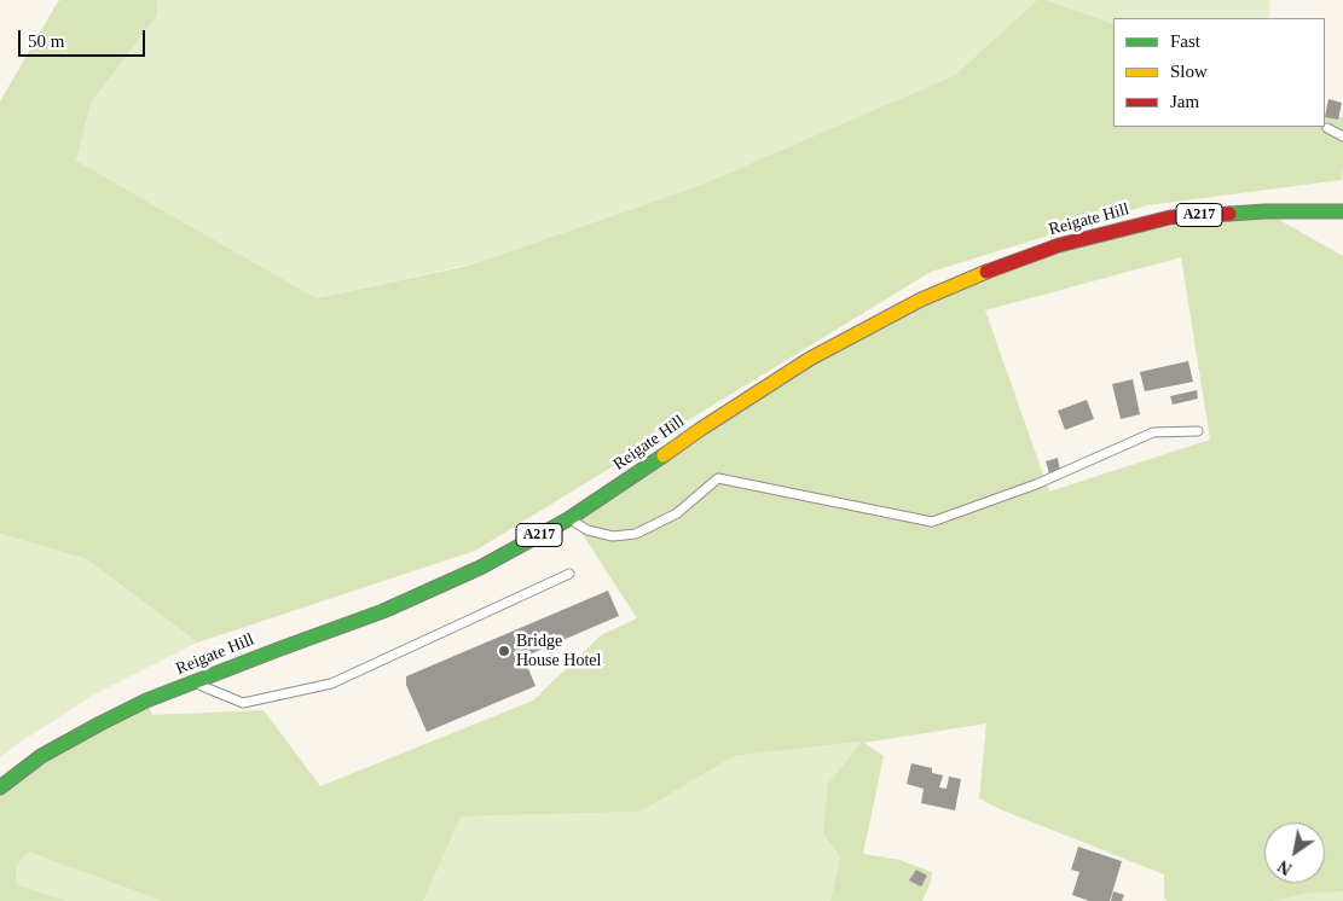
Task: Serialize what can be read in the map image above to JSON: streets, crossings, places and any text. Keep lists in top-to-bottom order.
{
  "streets": {
    "main road": ["A217", "Reigate Hill"]
  },
  "places": ["Bridge House Hotel"],
  "legend": ["Fast", "Slow", "Jam"],
  "scale_bar": "50 m",
  "north": "bottom left"
}
